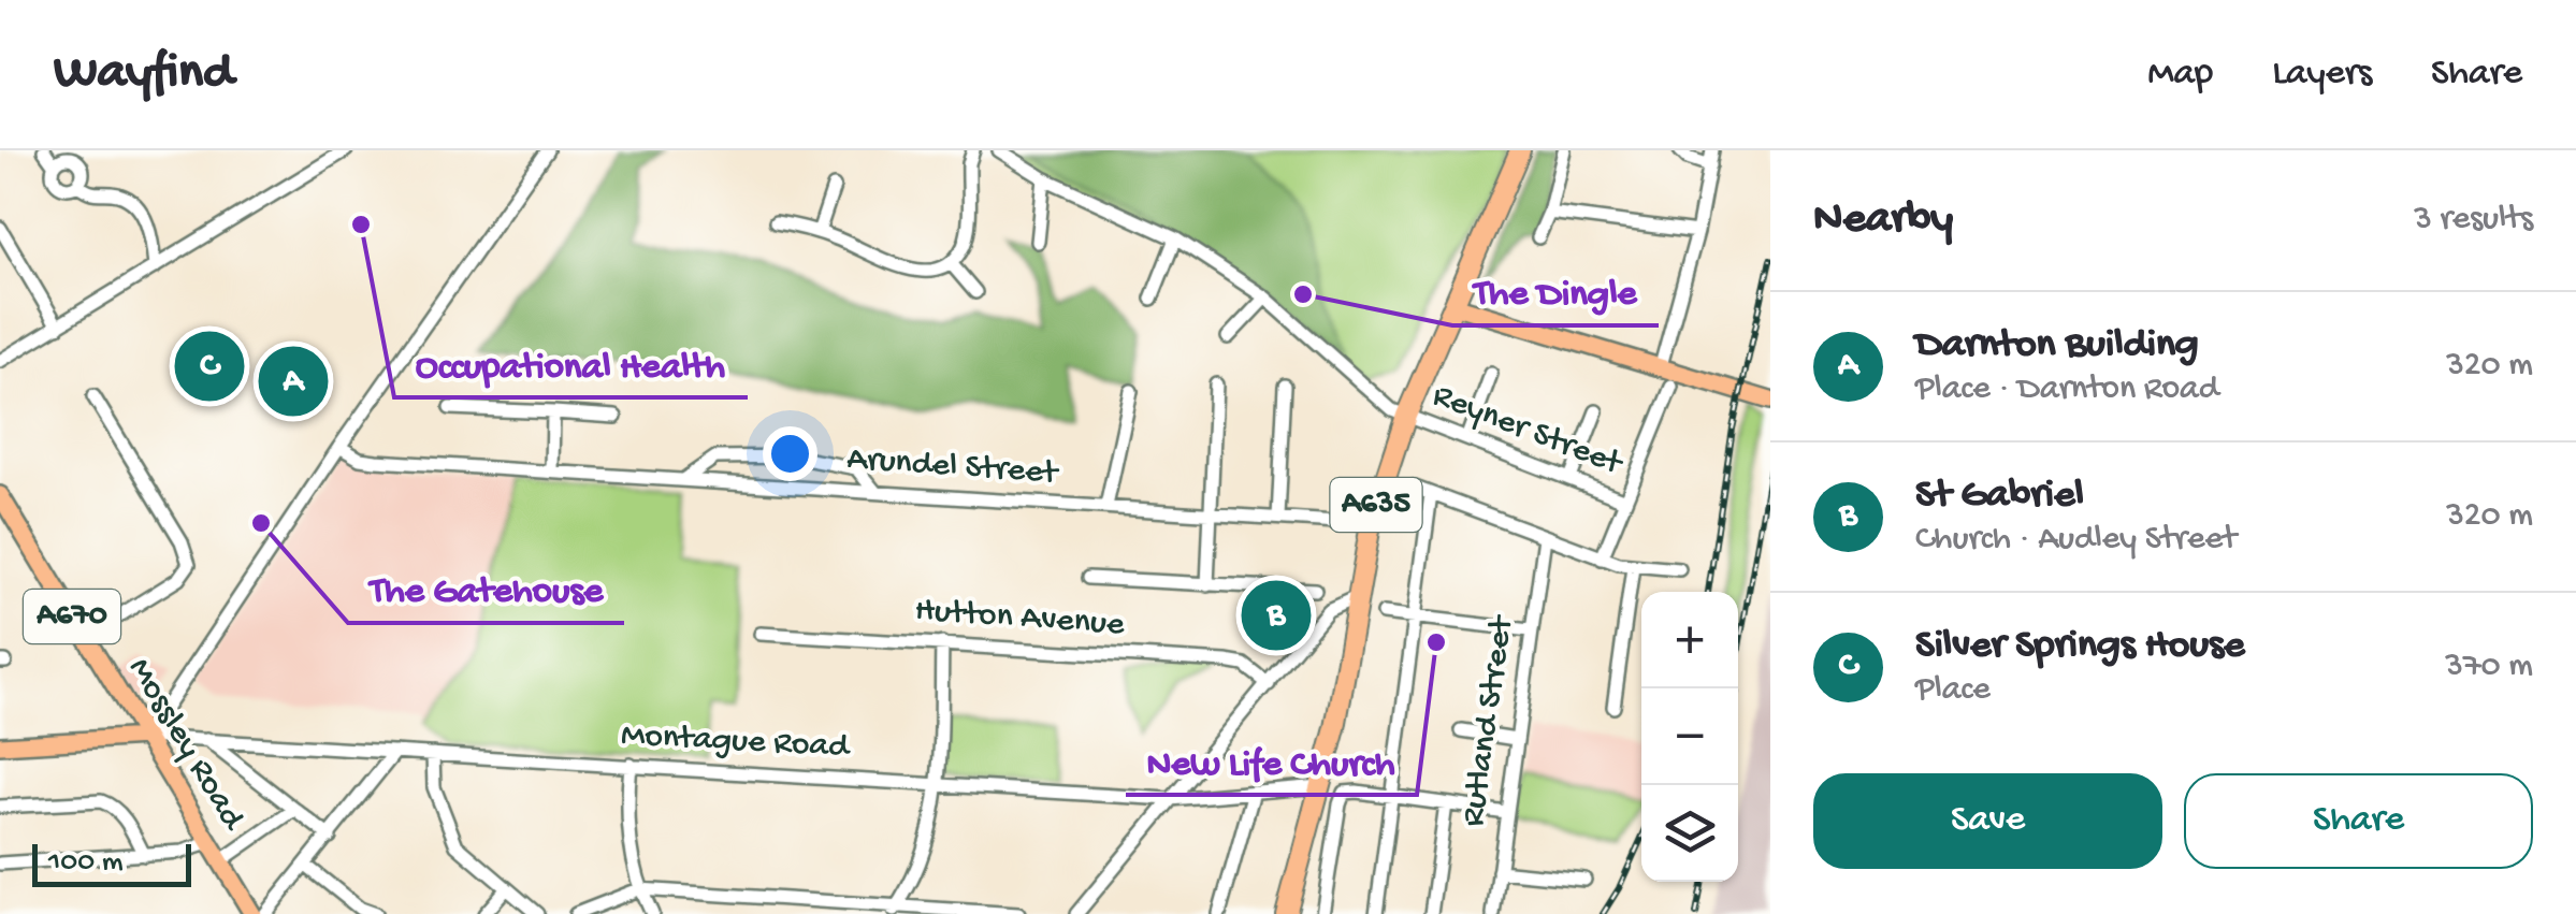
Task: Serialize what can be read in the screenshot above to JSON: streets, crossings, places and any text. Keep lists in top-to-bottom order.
{
  "streets": {
    "highway": ["A635"],
    "main road": ["A670", "Mossley Road"],
    "street": [
      "Reyner Street",
      "Arundel Street",
      "Hutton Avenue",
      "Rutland Street",
      "Montague Road"
    ]
  },
  "crossings": [
    ["Reyner Street", "A635"],
    ["Arundel Street", "A635"],
    ["A635", "Montague Road"],
    ["Montague Road", "Mossley Road"]
  ],
  "places": [
    "Occupational Health",
    "The Dingle",
    "The Gatehouse",
    "New Life Church"
  ],
  "scale_bar": "100 m",
  "page": {
    "header": "Wayfind",
    "nav": ["Map", "Layers", "Share"],
    "heading": ["Nearby", "3 results"],
    "list": [
      {
        "mark": "A",
        "name": "Darnton Building",
        "note": "Place · Darnton Road",
        "value": "320 m"
      },
      {
        "mark": "B",
        "name": "St Gabriel",
        "note": "Church · Audley Street",
        "value": "320 m"
      },
      {
        "mark": "C",
        "name": "Silver Springs House",
        "note": "Place",
        "value": "370 m"
      }
    ],
    "pins": ["C", "A", "B"],
    "map_buttons": ["+", "−"],
    "buttons": ["Save", "Share"],
    "scale": "100 m"
  }
}
